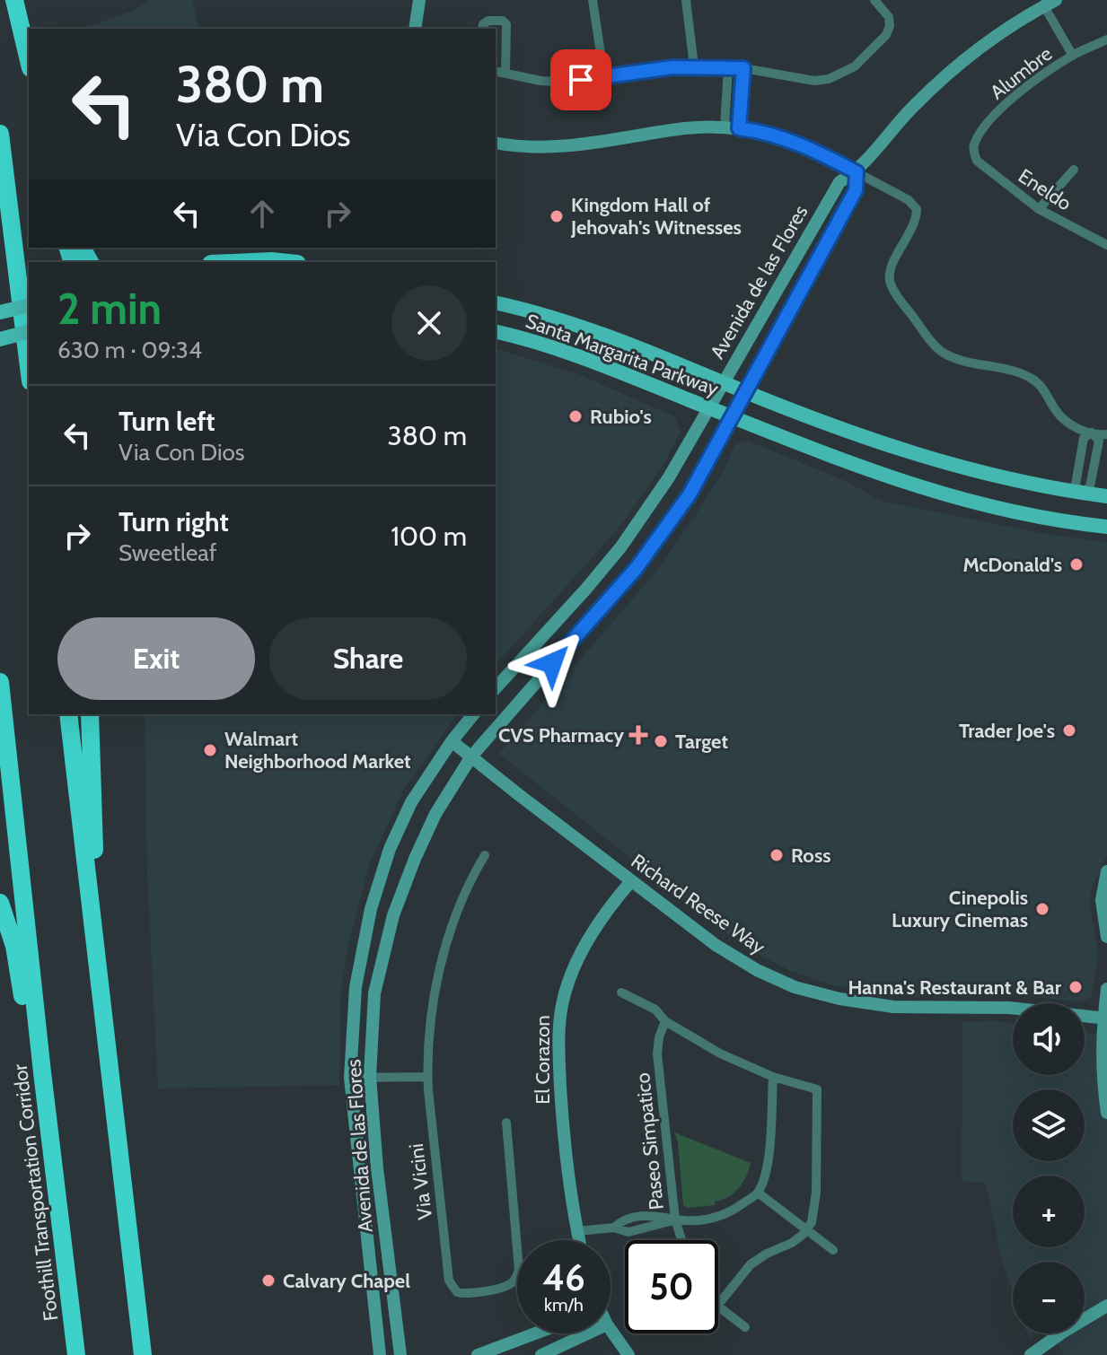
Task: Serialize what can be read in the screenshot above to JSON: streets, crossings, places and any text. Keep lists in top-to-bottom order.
{
  "streets": {
    "highway": ["Foothill Transportation Corridor"],
    "main road": [
      "Avenida de las Flores",
      "Santa Margarita Parkway",
      "Richard Reese Way",
      "El Corazon"
    ],
    "street": [
      "Alumbre",
      "Eneldo",
      "Paseo Simpatico",
      "Via Vicini"
    ]
  },
  "crossings": [
    ["Alumbre", "Eneldo"],
    ["Avenida de las Flores", "Santa Margarita Parkway"],
    ["Avenida de las Flores", "Richard Reese Way"],
    ["Richard Reese Way", "El Corazon"]
  ],
  "places": {
    "other": [
      "Kingdom Hall of Jehovah's Witnesses",
      "Rubio's",
      "McDonald's",
      "Trader Joe's",
      "Target",
      "Walmart Neighborhood Market",
      "Ross",
      "Cinepolis Luxury Cinemas",
      "Hanna's Restaurant & Bar",
      "Calvary Chapel"
    ],
    "health": ["CVS Pharmacy"]
  },
  "page": {
    "turn": ["380 m", "Via Con Dios"],
    "heading": ["2 min", "630 m · 09:34"],
    "list": [
      {
        "name": "Turn left",
        "note": "Via Con Dios",
        "value": "380 m"
      },
      {
        "name": "Turn right",
        "note": "Sweetleaf",
        "value": "100 m"
      }
    ],
    "buttons": ["Exit", "Share"],
    "map_buttons": ["+", "−"],
    "speed": "46 km/h",
    "limit": "50"
  }
}
